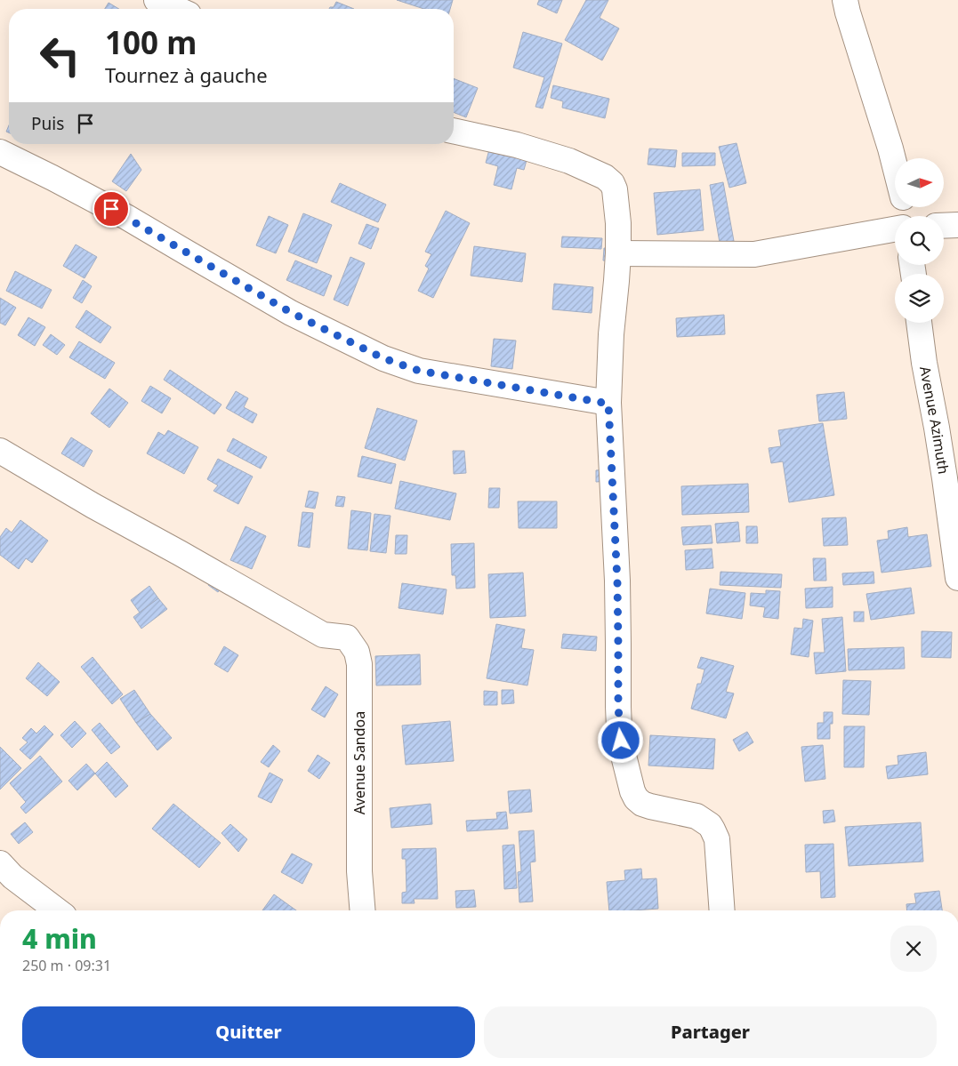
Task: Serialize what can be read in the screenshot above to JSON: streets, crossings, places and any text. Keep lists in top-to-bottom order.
{
  "streets": {
    "street": ["Avenue Azimuth", "Avenue Sandoa"]
  },
  "north": "right",
  "page": {
    "turn": ["100 m", "Tournez à gauche"],
    "then": "Puis",
    "heading": ["4 min", "250 m · 09:31"],
    "buttons": ["Quitter", "Partager"]
  }
}
